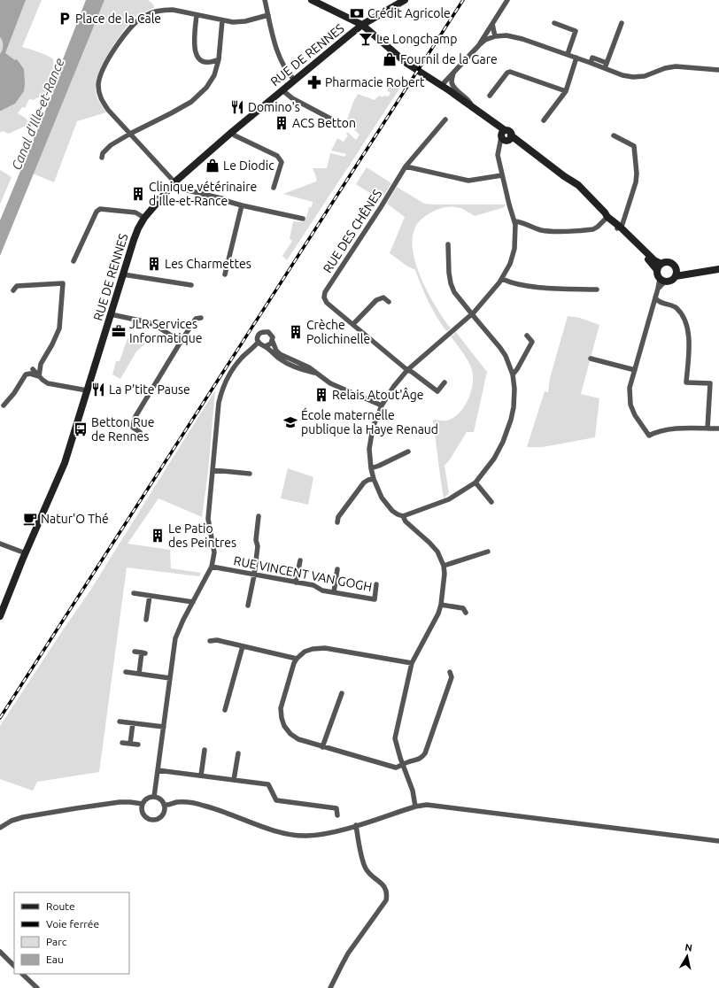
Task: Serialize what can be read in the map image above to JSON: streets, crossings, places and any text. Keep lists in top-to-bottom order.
{
  "streets": {
    "main road": ["RUE DE RENNES"],
    "street": ["RUE DES CHÊNES", "RUE VINCENT VAN GOGH"]
  },
  "water": ["Canal d'Ille-et-Rance"],
  "places": {
    "bank": ["Crédit Agricole"],
    "parking": ["Place de la Cale"],
    "bar": ["Le Longchamp"],
    "shop": ["Fournil de la Gare", "Le Diodic"],
    "pharmacy": ["Pharmacie Robert"],
    "restaurant": ["Domino's", "La P'tite Pause"],
    "building": [
      "ACS Betton",
      "Clinique vétérinaire d'Ille-et-Rance",
      "Les Charmettes",
      "Crèche Polichinelle",
      "Relais Atout'Âge",
      "Le Patio des Peintres"
    ],
    "office": ["JLR Services Informatique"],
    "school or university": ["École maternelle publique la Haye Renaud"],
    "bus stop": ["Betton Rue de Rennes"],
    "cafe": ["Natur'O Thé"]
  },
  "legend": [
    "Route",
    "Voie ferrée",
    "Parc",
    "Eau"
  ],
  "north": "top"
}
